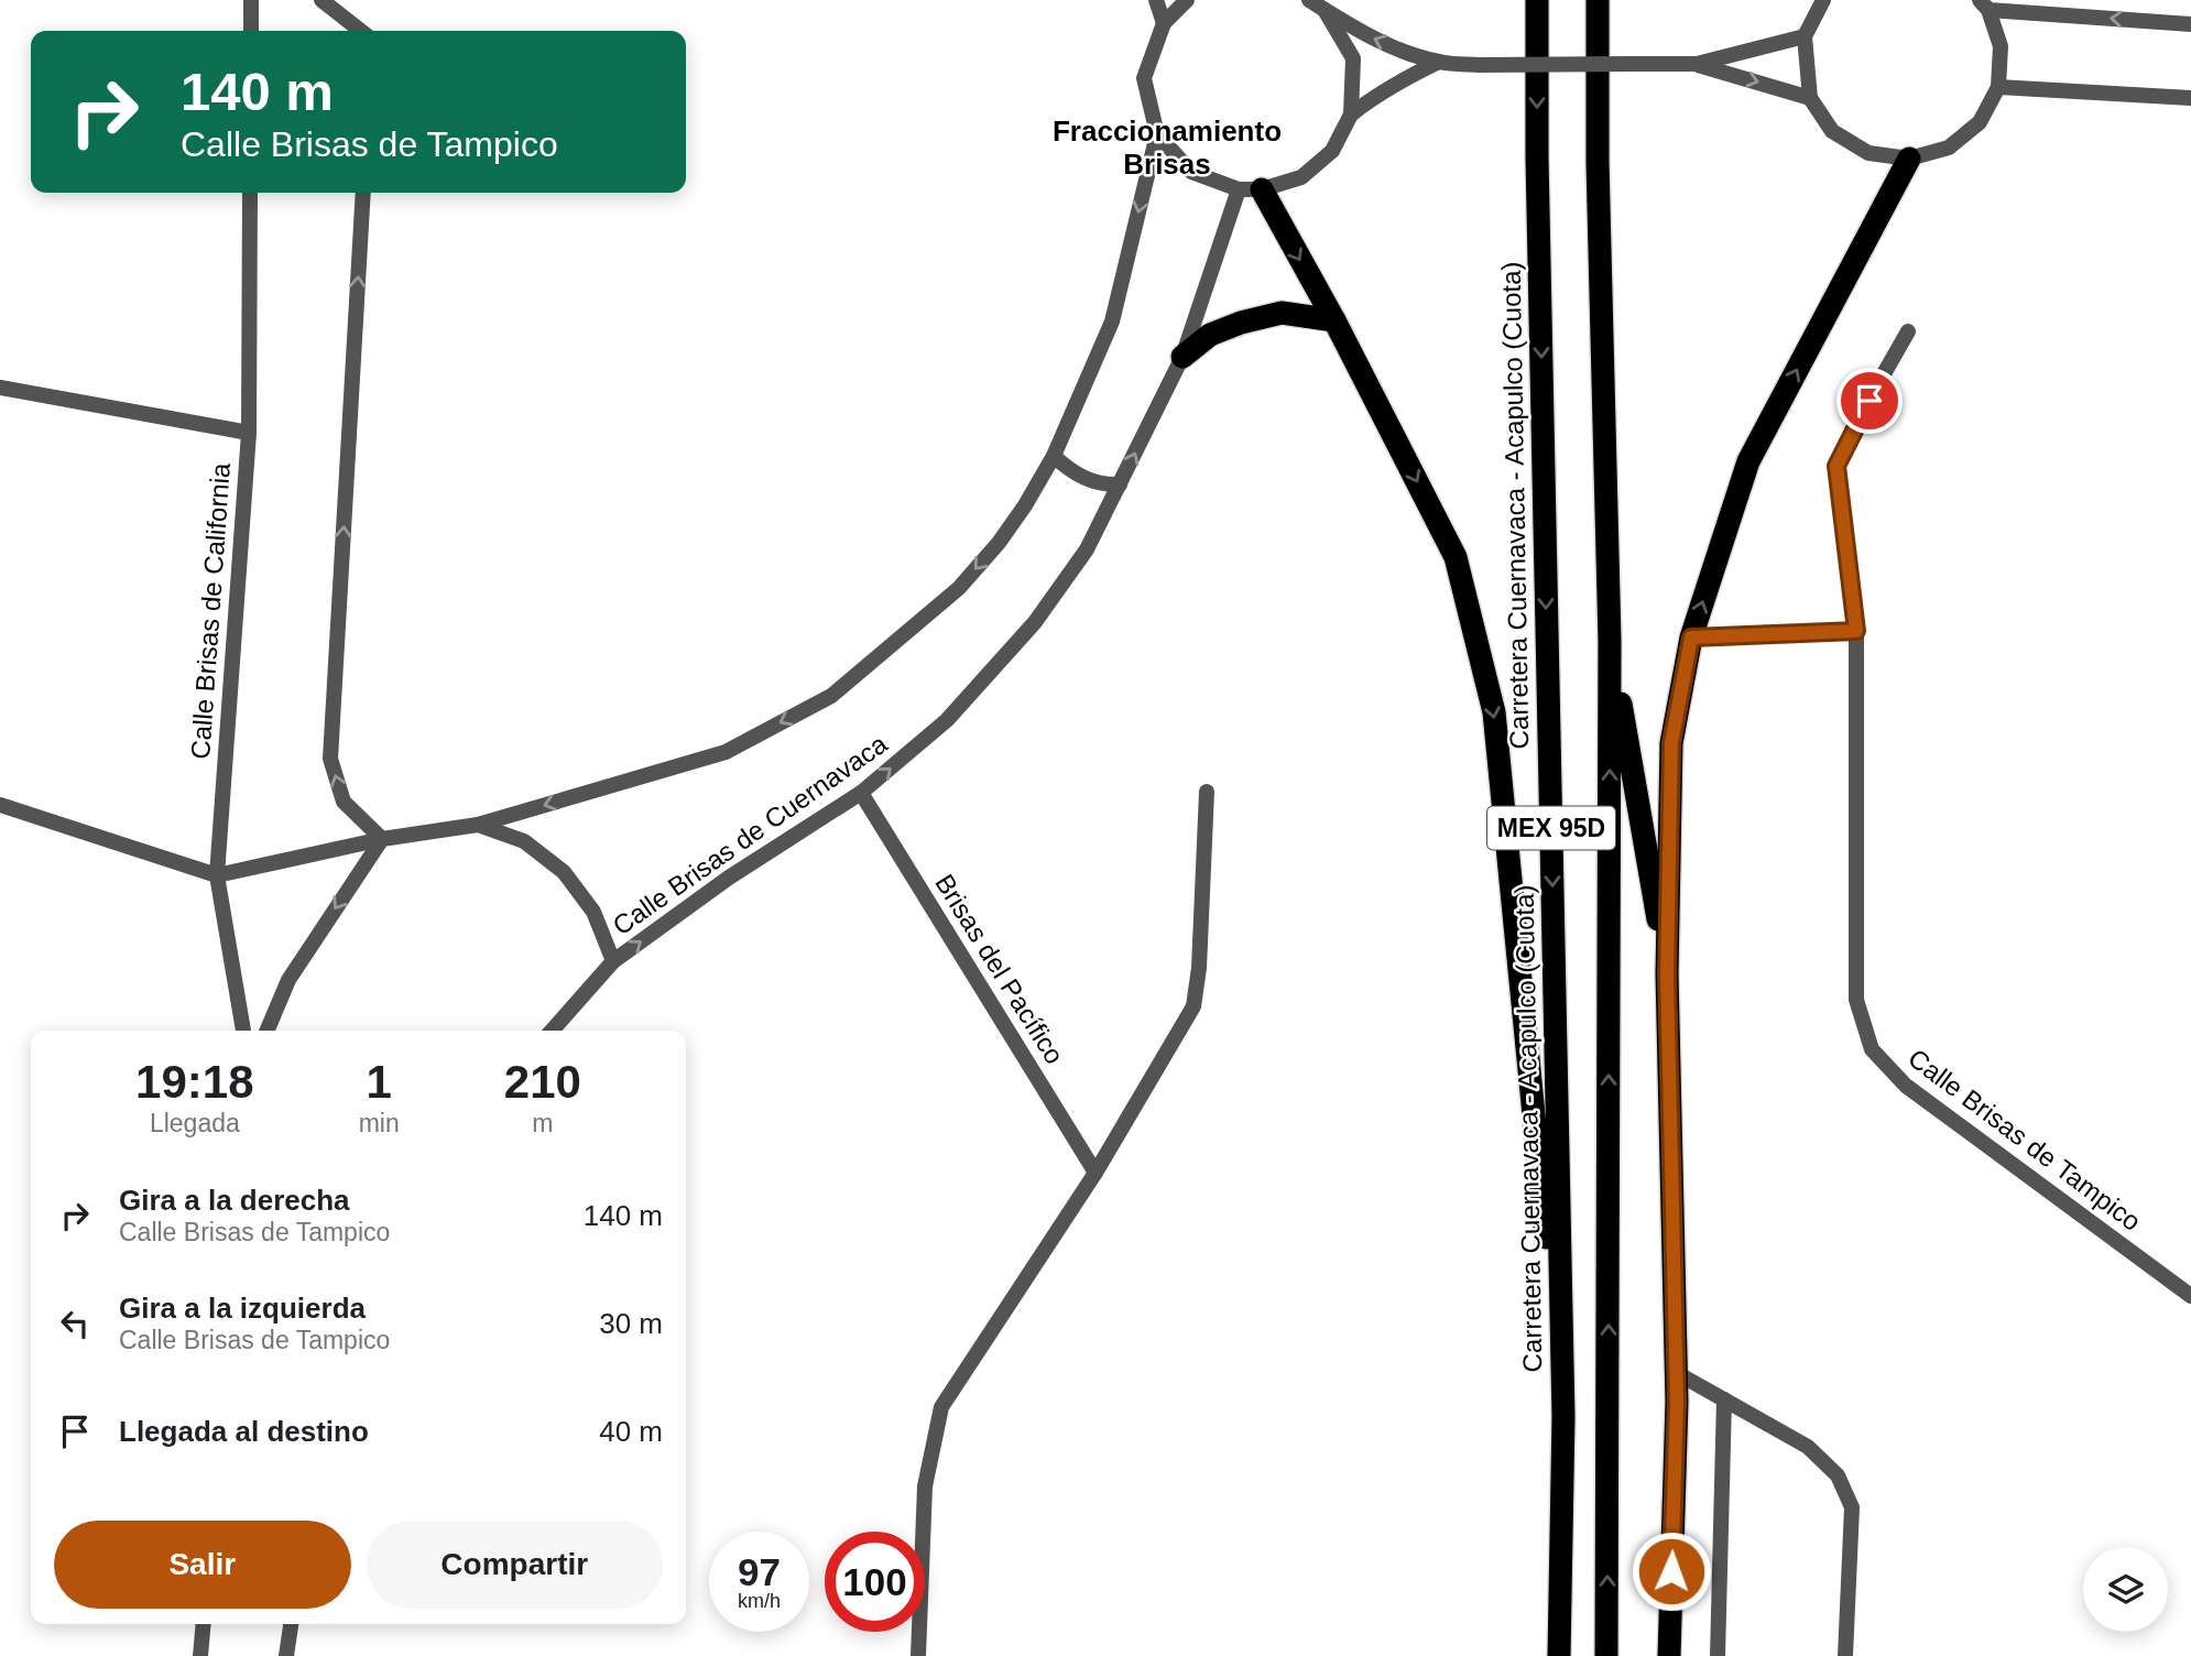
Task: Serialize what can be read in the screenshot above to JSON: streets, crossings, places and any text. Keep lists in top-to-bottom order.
{
  "streets": {
    "highway": ["Carretera Cuernavaca - Acapulco (Cuota)", "MEX 95D"],
    "street": [
      "Calle Brisas de California",
      "Calle Brisas de Cuernavaca",
      "Brisas del Pacífico",
      "Calle Brisas de Tampico"
    ]
  },
  "crossings": [
    ["Calle Brisas de Cuernavaca", "Brisas del Pacífico"]
  ],
  "districts": ["Fraccionamiento Brisas"],
  "page": {
    "turn": ["140 m", "Calle Brisas de Tampico"],
    "eta": [
      "19:18",
      "Llegada",
      "1",
      "min",
      "210",
      "m"
    ],
    "list": [
      {
        "name": "Gira a la derecha",
        "note": "Calle Brisas de Tampico",
        "value": "140 m"
      },
      {
        "name": "Gira a la izquierda",
        "note": "Calle Brisas de Tampico",
        "value": "30 m"
      },
      {
        "name": "Llegada al destino",
        "value": "40 m"
      }
    ],
    "buttons": ["Salir", "Compartir"],
    "speed": "97 km/h",
    "limit": "100"
  }
}
